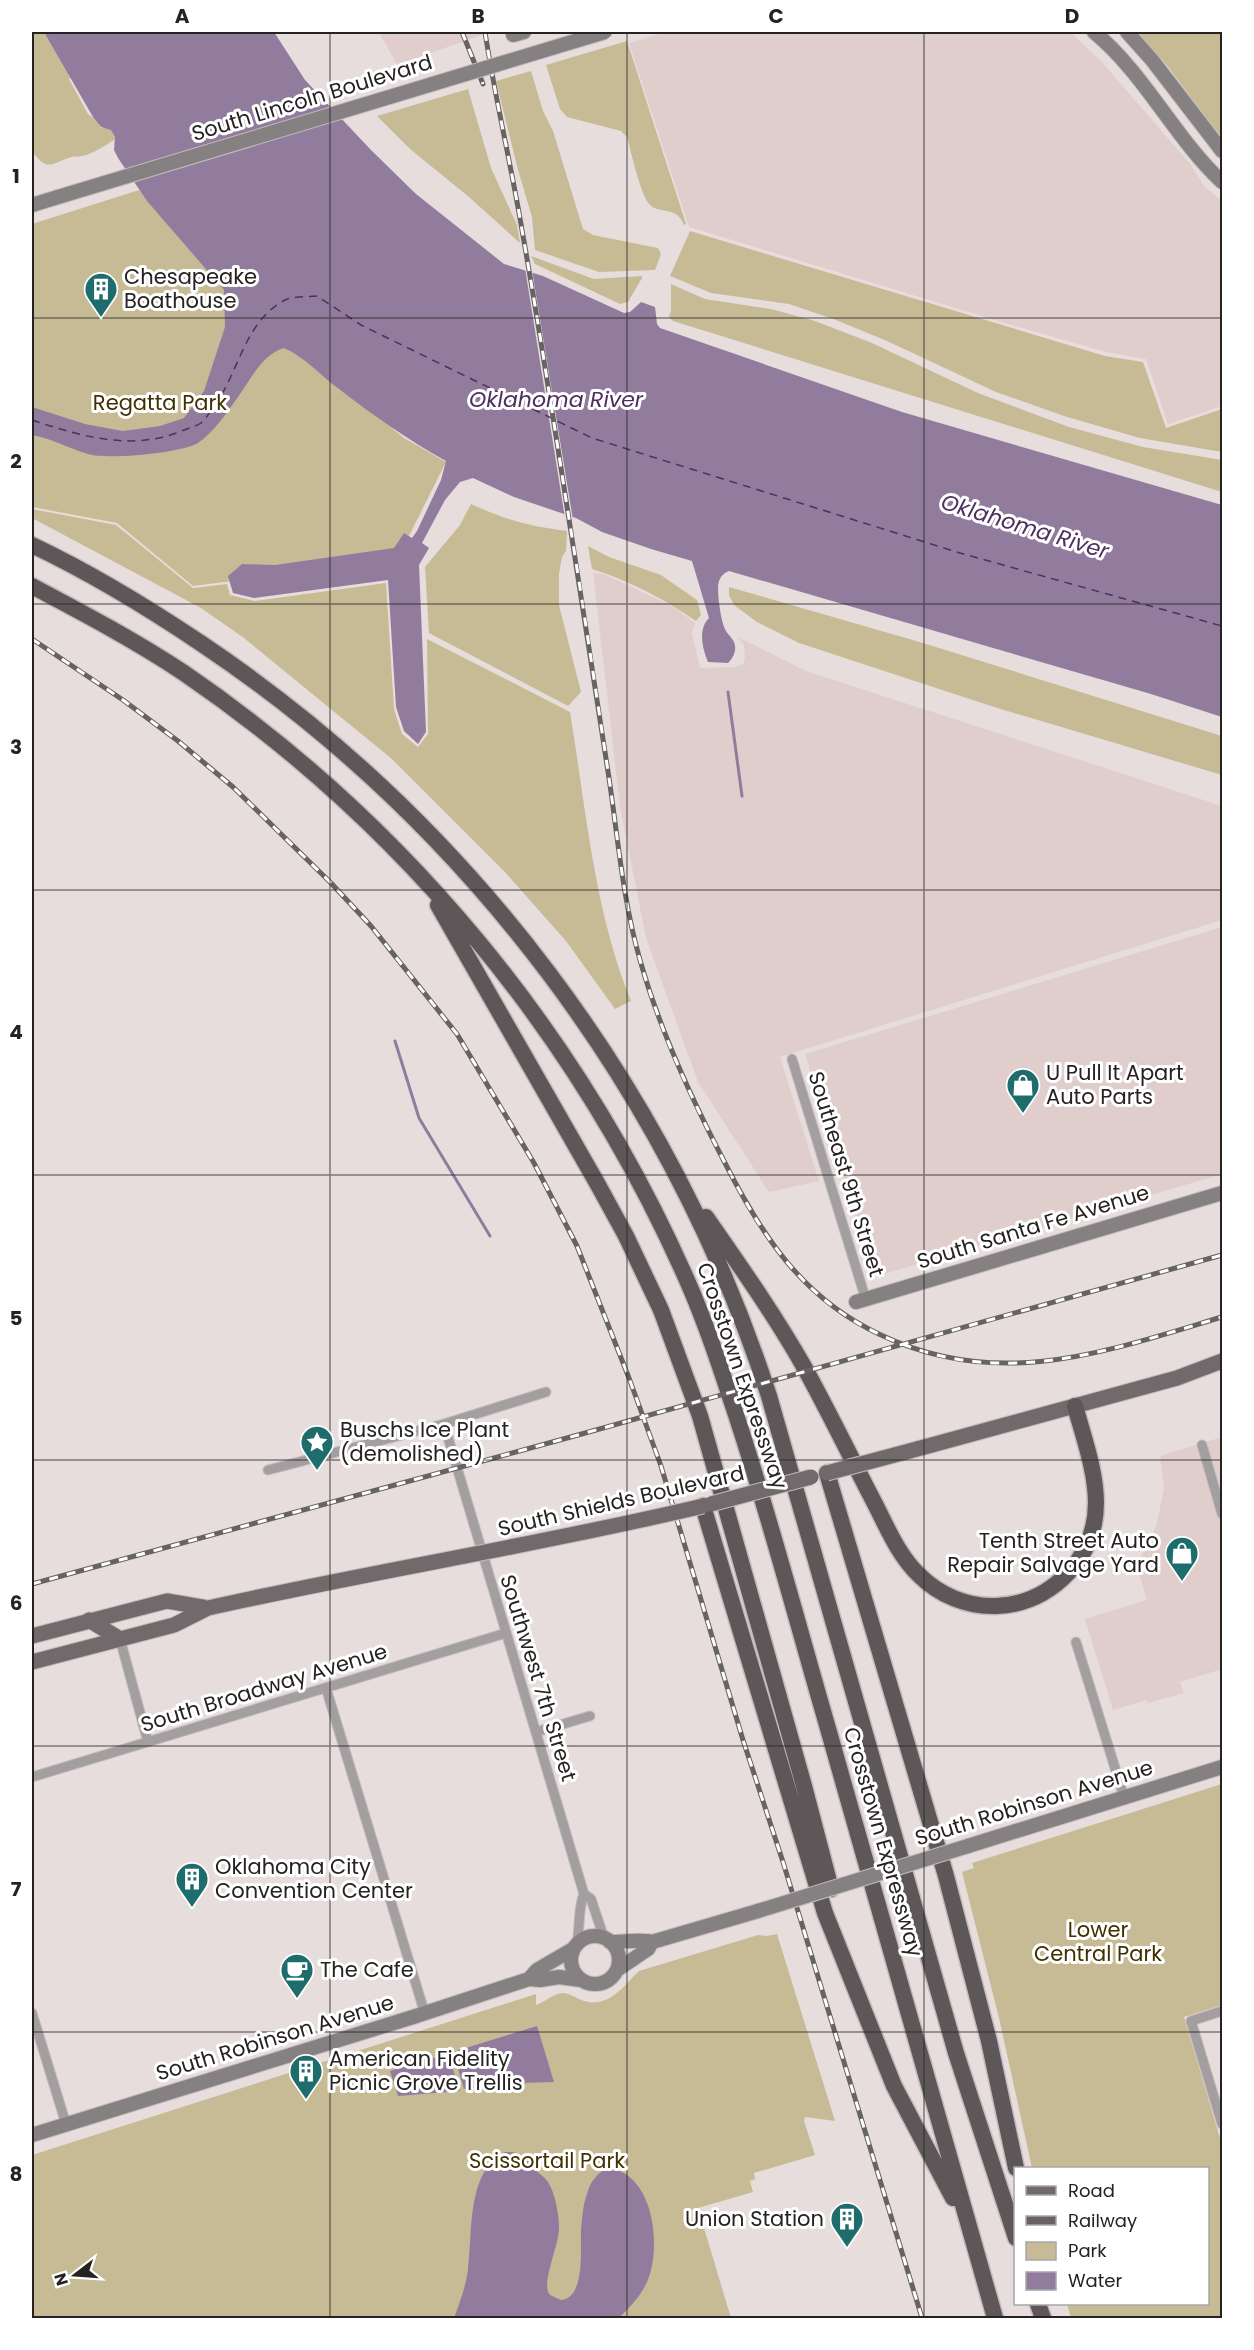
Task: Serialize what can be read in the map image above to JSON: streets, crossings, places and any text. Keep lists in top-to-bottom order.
{
  "streets": {
    "highway": ["Crosstown Expressway"],
    "main road": [
      "South Lincoln Boulevard",
      "South Santa Fe Avenue",
      "South Shields Boulevard",
      "South Robinson Avenue"
    ],
    "street": ["Southeast 9th Street", "Southwest 7th Street", "South Broadway Avenue"]
  },
  "crossings": [
    ["Southeast 9th Street", "South Santa Fe Avenue"],
    ["Southwest 7th Street", "South Broadway Avenue"],
    ["Southwest 7th Street", "South Robinson Avenue"]
  ],
  "water": ["Oklahoma River"],
  "parks": ["Regatta Park", "Lower Central Park", "Scissortail Park"],
  "places": {
    "building": [
      "Chesapeake Boathouse",
      "Oklahoma City Convention Center",
      "American Fidelity Picnic Grove Trellis",
      "Union Station"
    ],
    "shop": ["U Pull It Apart Auto Parts", "Tenth Street Auto Repair Salvage Yard"],
    "place": ["Buschs Ice Plant (demolished)"],
    "cafe": ["The Cafe"]
  },
  "legend": [
    "Road",
    "Railway",
    "Park",
    "Water"
  ],
  "north": "left",
  "grid": {
    "columns": [
      "A",
      "B",
      "C",
      "D"
    ],
    "rows": [
      "1",
      "2",
      "3",
      "4",
      "5",
      "6",
      "7",
      "8"
    ]
  }
}
